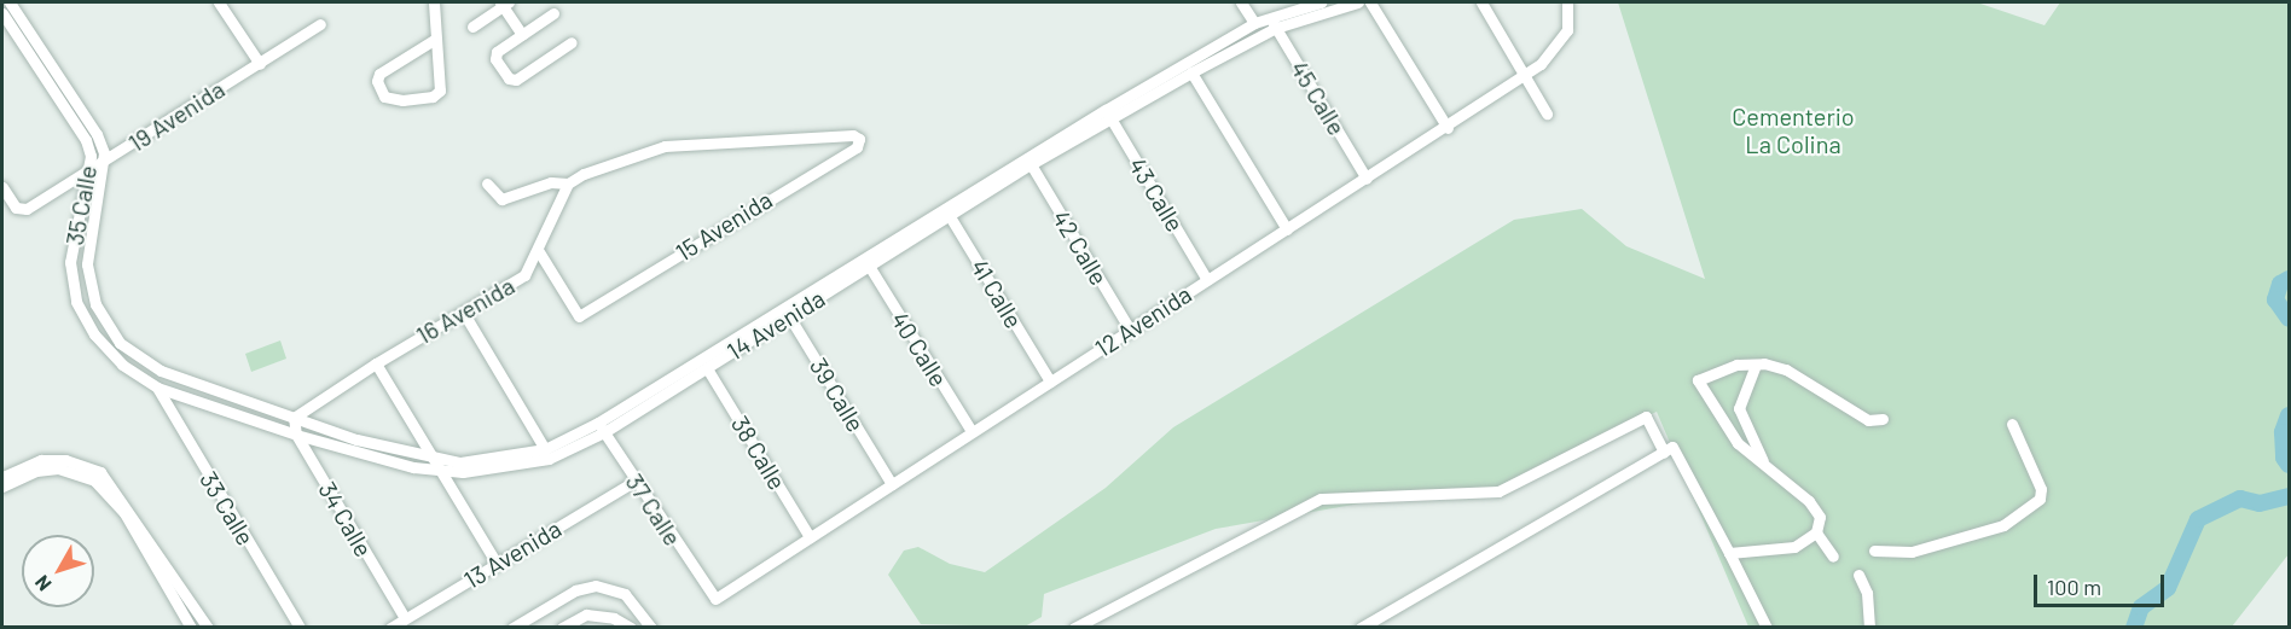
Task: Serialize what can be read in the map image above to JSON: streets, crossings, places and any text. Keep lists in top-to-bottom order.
{
  "streets": {
    "street": [
      "45 Calle",
      "19 Avenida",
      "43 Calle",
      "35 Calle",
      "15 Avenida",
      "42 Calle",
      "41 Calle",
      "16 Avenida",
      "12 Avenida",
      "14 Avenida",
      "40 Calle",
      "39 Calle",
      "38 Calle",
      "33 Calle",
      "37 Calle",
      "34 Calle",
      "13 Avenida"
    ]
  },
  "crossings": [
    ["45 Calle", "12 Avenida"],
    ["45 Calle", "14 Avenida"],
    ["19 Avenida", "35 Calle"],
    ["43 Calle", "12 Avenida"],
    ["43 Calle", "14 Avenida"],
    ["35 Calle", "14 Avenida"],
    ["35 Calle", "33 Calle"],
    ["15 Avenida", "16 Avenida"],
    ["42 Calle", "12 Avenida"],
    ["42 Calle", "14 Avenida"],
    ["41 Calle", "12 Avenida"],
    ["41 Calle", "14 Avenida"],
    ["16 Avenida", "14 Avenida"],
    ["16 Avenida", "34 Calle"],
    ["12 Avenida", "40 Calle"],
    ["12 Avenida", "39 Calle"],
    ["12 Avenida", "38 Calle"],
    ["12 Avenida", "37 Calle"],
    ["14 Avenida", "40 Calle"],
    ["14 Avenida", "39 Calle"],
    ["14 Avenida", "38 Calle"],
    ["14 Avenida", "33 Calle"],
    ["14 Avenida", "37 Calle"],
    ["14 Avenida", "34 Calle"],
    ["37 Calle", "13 Avenida"],
    ["34 Calle", "13 Avenida"]
  ],
  "parks": ["Cementerio La Colina"],
  "scale_bar": "100 m",
  "north": "bottom left"
}
